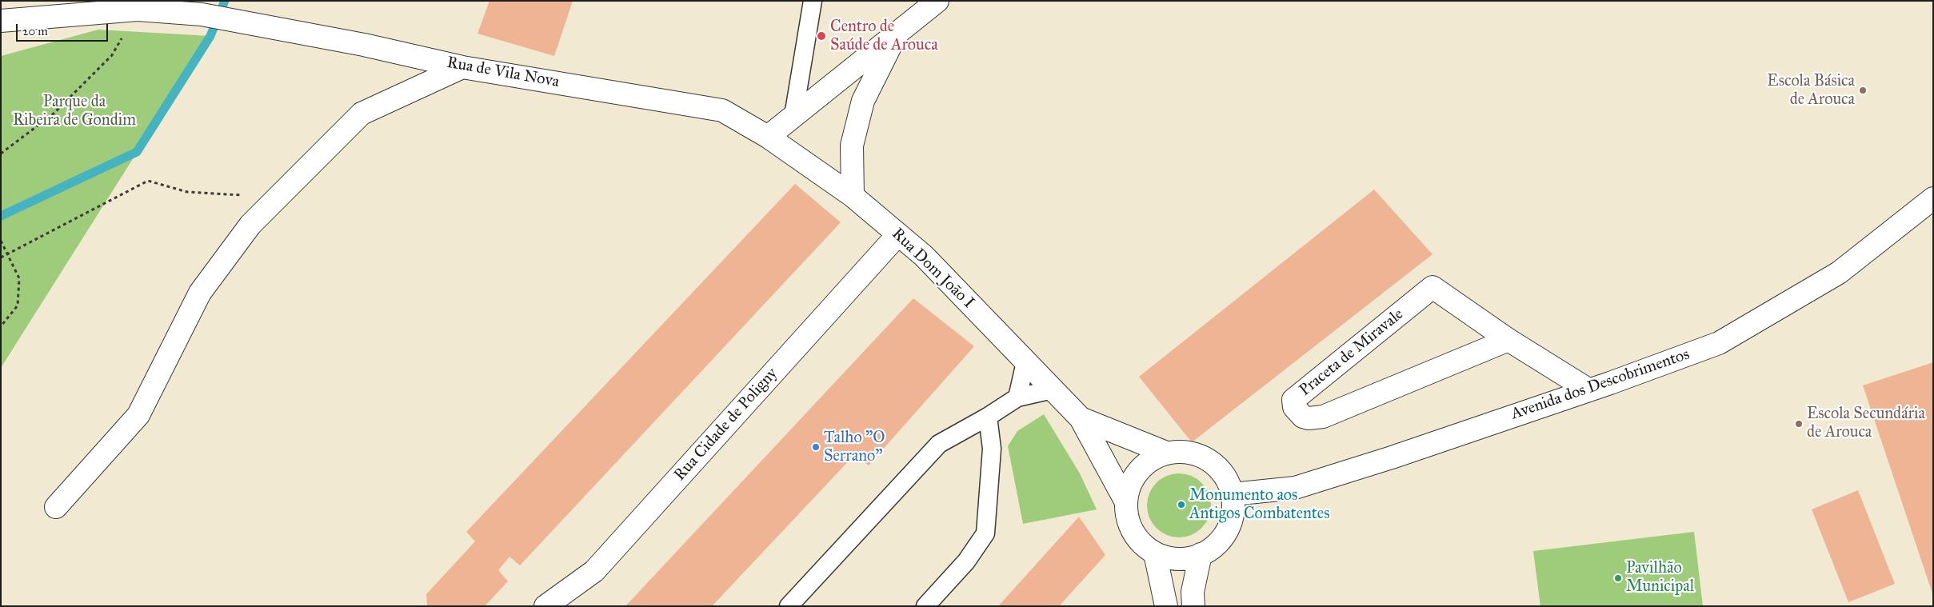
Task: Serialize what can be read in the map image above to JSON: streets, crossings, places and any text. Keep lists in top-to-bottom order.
{
  "streets": {
    "street": [
      "Rua de Vila Nova",
      "Rua Dom João I",
      "Praceta de Miravale",
      "Avenida dos Descobrimentos",
      "Rua Cidade de Poligny"
    ]
  },
  "crossings": [
    ["Rua de Vila Nova", "Rua Dom João I"],
    ["Rua Dom João I", "Avenida dos Descobrimentos"],
    ["Rua Dom João I", "Rua Cidade de Poligny"],
    ["Praceta de Miravale", "Avenida dos Descobrimentos"]
  ],
  "parks": ["Parque da Ribeira de Gondim"],
  "places": [
    "Centro de Saúde de Arouca",
    "Escola Básica de Arouca",
    "Escola Secundária de Arouca",
    "Talho \"O Serrano\"",
    "Monumento aos Antigos Combatentes",
    "Pavilhão Municipal"
  ],
  "scale_bar": "20 m"
}
